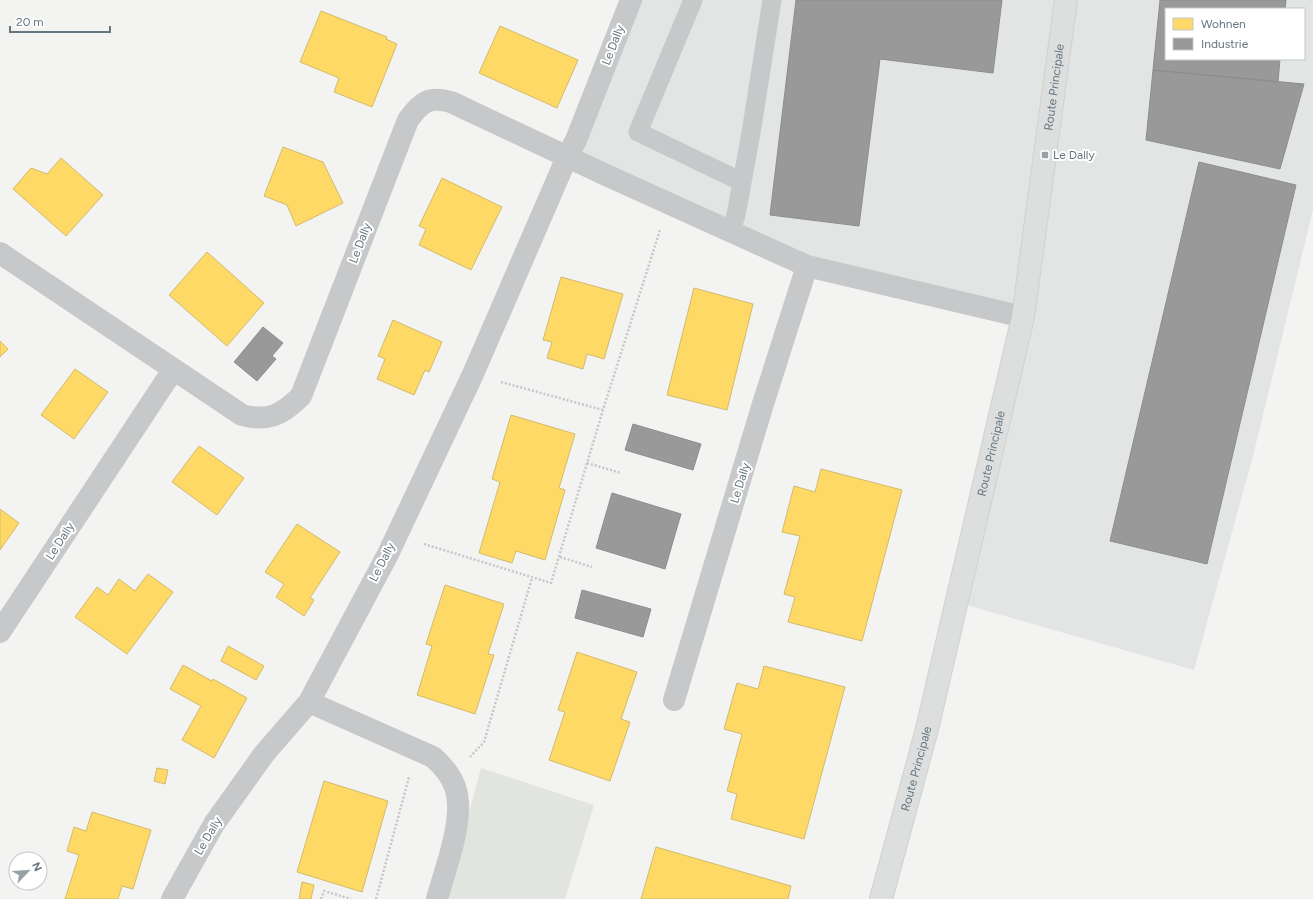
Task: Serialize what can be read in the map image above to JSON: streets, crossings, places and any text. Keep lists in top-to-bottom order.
{
  "streets": {
    "main road": ["Route Principale"],
    "street": ["Le Dally"]
  },
  "crossings": [
    ["Le Dally", "Route Principale"]
  ],
  "places": {
    "transit": ["Le Dally"]
  },
  "legend": ["Wohnen", "Industrie"],
  "scale_bar": "20 m",
  "north": "top right"
}
